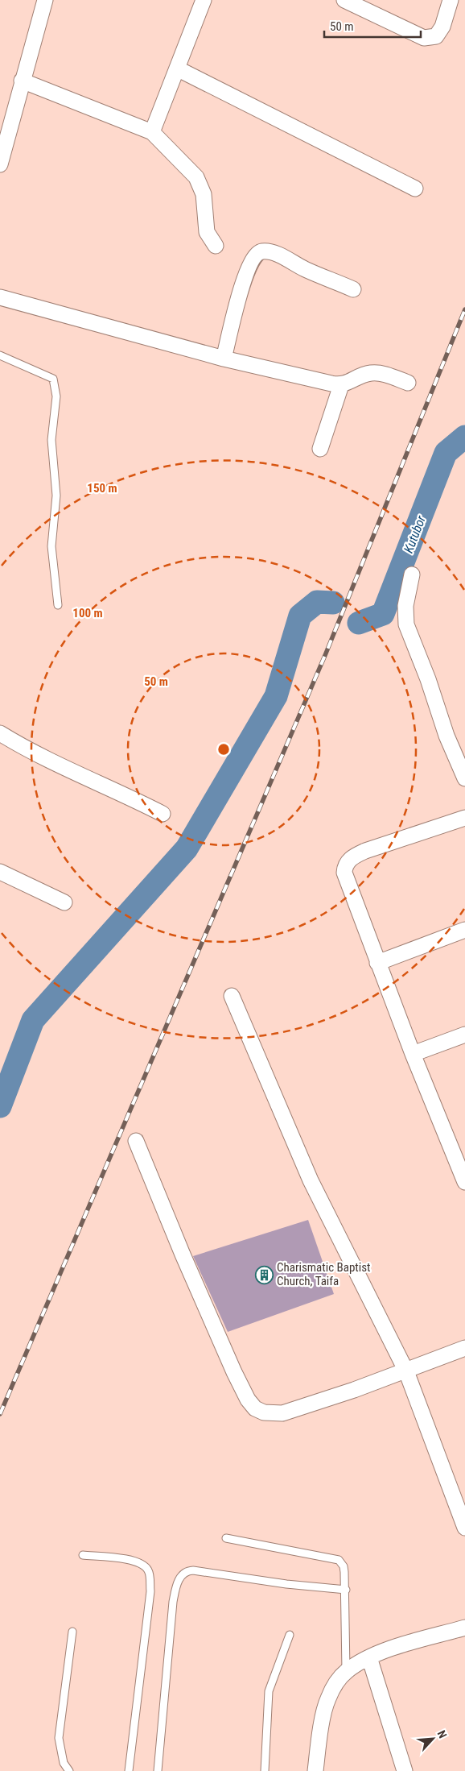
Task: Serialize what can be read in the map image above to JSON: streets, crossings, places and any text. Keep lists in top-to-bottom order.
{
  "water": ["Kutubor"],
  "places": {
    "building": ["Charismatic Baptist Church, Taifa"]
  },
  "scale_bar": "50 m",
  "north": "top right",
  "rings": ["150 m", "100 m", "50 m"]
}
